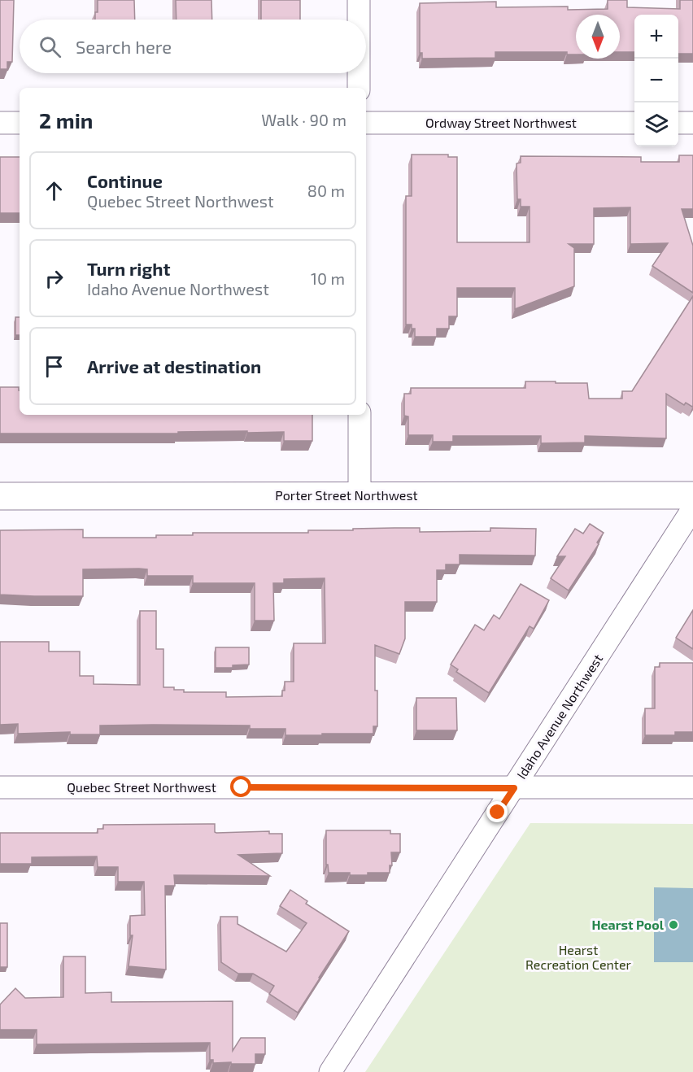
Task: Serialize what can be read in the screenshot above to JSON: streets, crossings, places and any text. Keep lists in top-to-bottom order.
{
  "streets": {
    "street": [
      "Ordway Street Northwest",
      "Porter Street Northwest",
      "Idaho Avenue Northwest",
      "Quebec Street Northwest"
    ]
  },
  "crossings": [
    ["Idaho Avenue Northwest", "Quebec Street Northwest"]
  ],
  "parks": ["Hearst Recreation Center"],
  "places": ["Hearst Pool"],
  "north": "bottom",
  "page": {
    "map_buttons": ["+", "−"],
    "search": "Search here",
    "heading": ["2 min", "Walk · 90 m"],
    "list": [
      ["Continue", "Quebec Street Northwest", "80 m"],
      ["Turn right", "Idaho Avenue Northwest", "10 m"],
      "Arrive at destination"
    ]
  }
}
